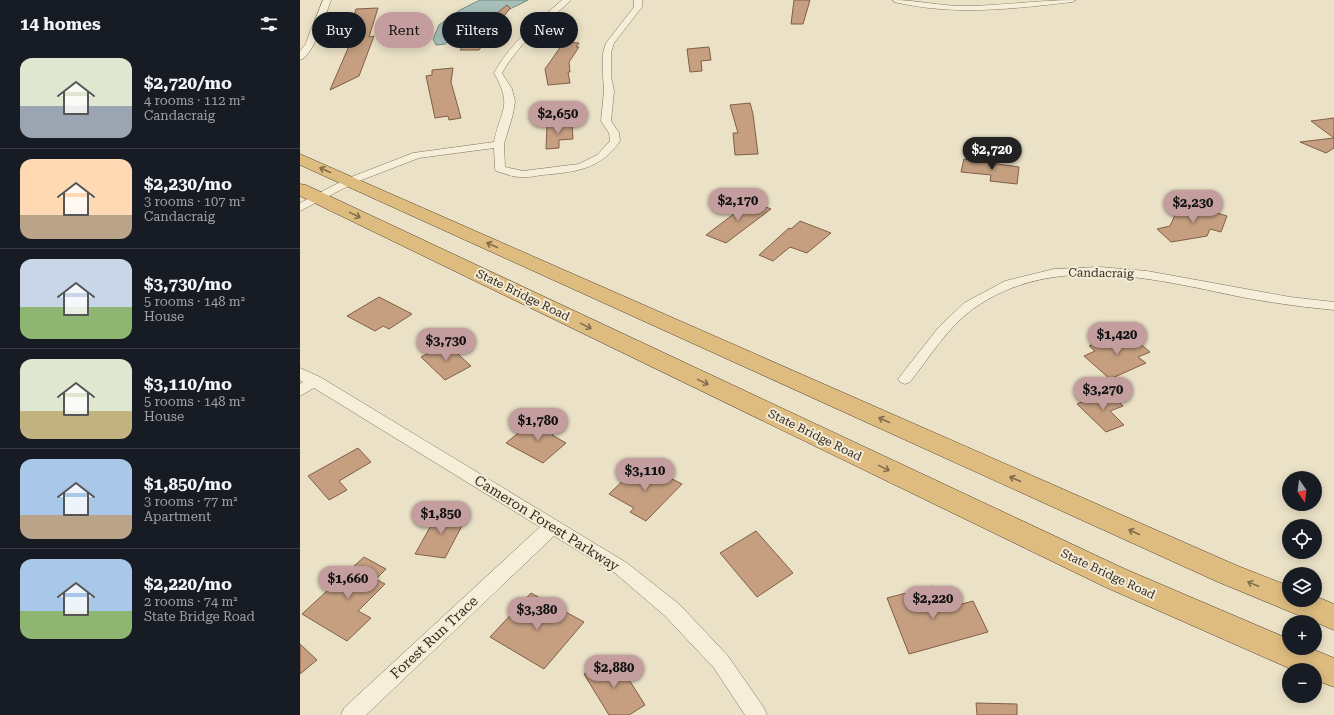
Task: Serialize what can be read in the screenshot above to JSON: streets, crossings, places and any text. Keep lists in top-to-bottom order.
{
  "streets": {
    "highway": ["State Bridge Road"],
    "street": ["Candacraig", "Cameron Forest Parkway", "Forest Run Trace"]
  },
  "crossings": [
    ["Cameron Forest Parkway", "Forest Run Trace"]
  ],
  "north": "bottom",
  "page": {
    "heading": "14 homes",
    "chip": [
      "Buy",
      "Rent",
      "Filters",
      "New"
    ],
    "list": [
      {
        "name": "$2,720/mo",
        "note": "4 rooms · 112 m² · Candacraig"
      },
      {
        "name": "$2,230/mo",
        "note": "3 rooms · 107 m² · Candacraig"
      },
      {
        "name": "$3,730/mo",
        "note": "5 rooms · 148 m² · House"
      },
      {
        "name": "$3,110/mo",
        "note": "5 rooms · 148 m² · House"
      },
      {
        "name": "$1,850/mo",
        "note": "3 rooms · 77 m² · Apartment"
      },
      {
        "name": "$2,220/mo",
        "note": "2 rooms · 74 m² · State Bridge Road"
      }
    ],
    "price": [
      "$2,650",
      "$2,720",
      "$2,170",
      "$2,230",
      "$1,420",
      "$3,730",
      "$3,270",
      "$1,780",
      "$3,110",
      "$1,850",
      "$1,660",
      "$2,220",
      "$3,380",
      "$2,880"
    ],
    "map_buttons": ["+", "−"]
  }
}
